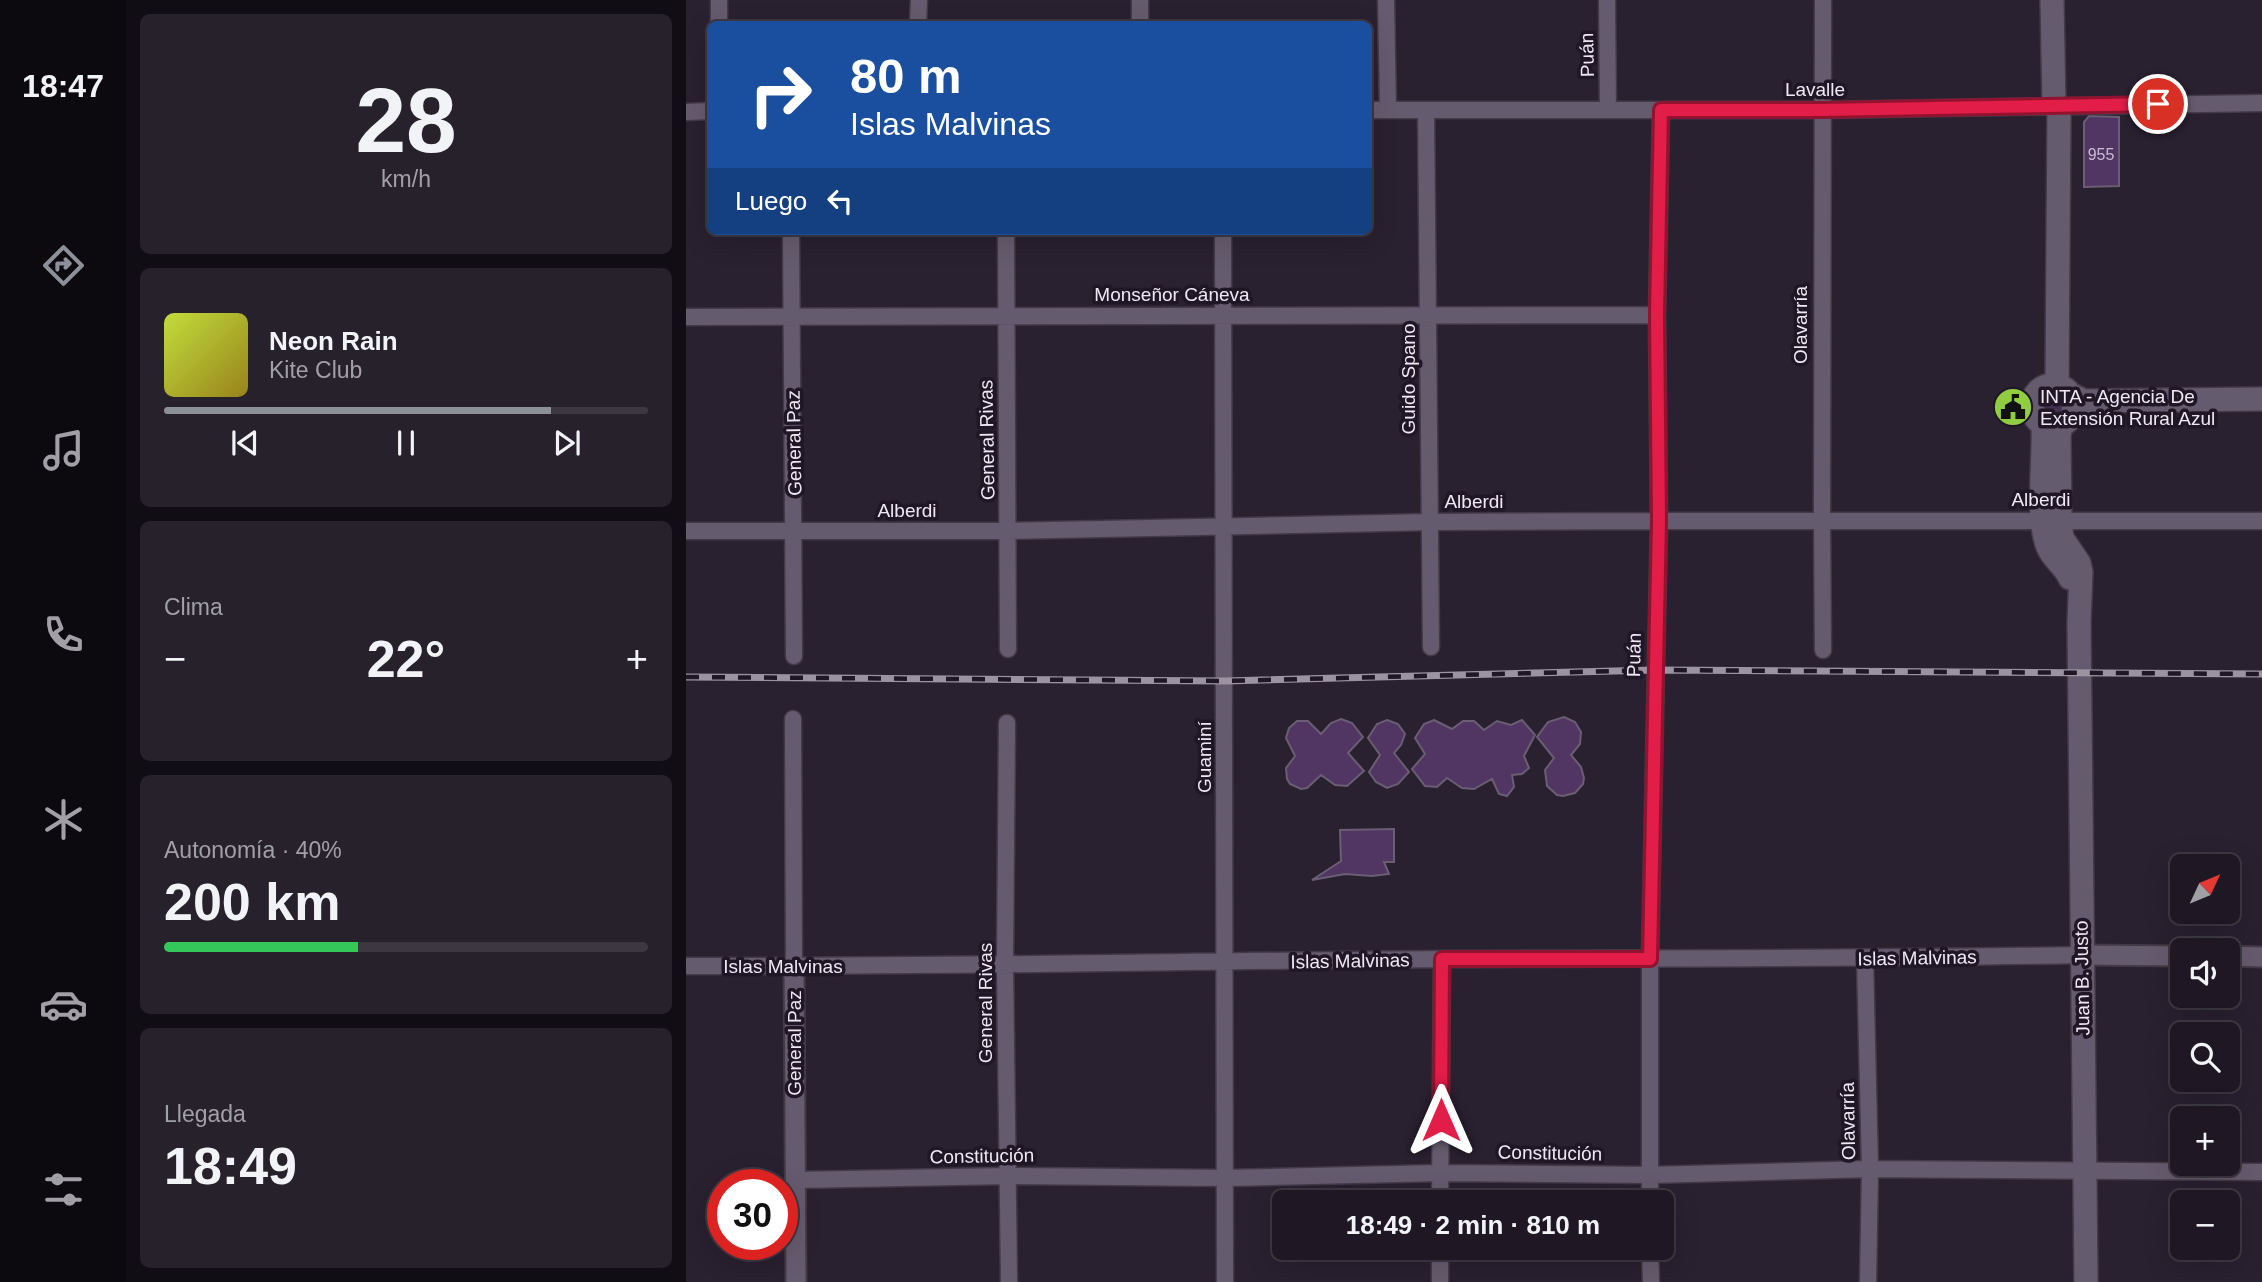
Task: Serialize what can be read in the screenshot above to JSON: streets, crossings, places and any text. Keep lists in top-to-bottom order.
{
  "streets": {
    "main road": ["Juan B. Justo"],
    "street": [
      "Puán",
      "Lavalle",
      "Monseñor Cáneva",
      "Olavarría",
      "Guido Spano",
      "General Rivas",
      "General Paz",
      "Alberdi",
      "Guaminí",
      "Islas Malvinas",
      "Constitución"
    ]
  },
  "crossings": [
    ["Puán", "Lavalle"],
    ["Puán", "Monseñor Cáneva"],
    ["Puán", "Alberdi"],
    ["Puán", "Islas Malvinas"],
    ["Puán", "Constitución"],
    ["Lavalle", "Olavarría"],
    ["Lavalle", "Guido Spano"],
    ["Lavalle", "Juan B. Justo"],
    ["Monseñor Cáneva", "Guido Spano"],
    ["Monseñor Cáneva", "General Rivas"],
    ["Monseñor Cáneva", "General Paz"],
    ["Monseñor Cáneva", "Guaminí"],
    ["Olavarría", "Alberdi"],
    ["Olavarría", "Islas Malvinas"],
    ["Olavarría", "Constitución"],
    ["Guido Spano", "Alberdi"],
    ["General Rivas", "Alberdi"],
    ["General Rivas", "Islas Malvinas"],
    ["General Rivas", "Constitución"],
    ["General Paz", "Alberdi"],
    ["General Paz", "Islas Malvinas"],
    ["Alberdi", "Guaminí"],
    ["Alberdi", "Juan B. Justo"],
    ["Guaminí", "Islas Malvinas"],
    ["Guaminí", "Constitución"],
    ["Islas Malvinas", "Juan B. Justo"],
    ["Juan B. Justo", "Constitución"]
  ],
  "places": {
    "public building": ["INTA - Agencia De Extensión Rural Azul"]
  },
  "house_numbers": ["955"],
  "north": "top right",
  "page": {
    "tabs": "18:47",
    "tile": [
      ["28", "km/h"],
      "Clima",
      ["Autonomía · 40%", "200 km"],
      ["Llegada", "18:49"]
    ],
    "turn": ["80 m", "Islas Malvinas"],
    "then": "Luego",
    "song": ["Neon Rain", "Kite Club"],
    "heat": ["−", "22°", "+"],
    "map_buttons": ["+", "−"],
    "limit": "30",
    "trip": "18:49 · 2 min · 810 m"
  }
}
